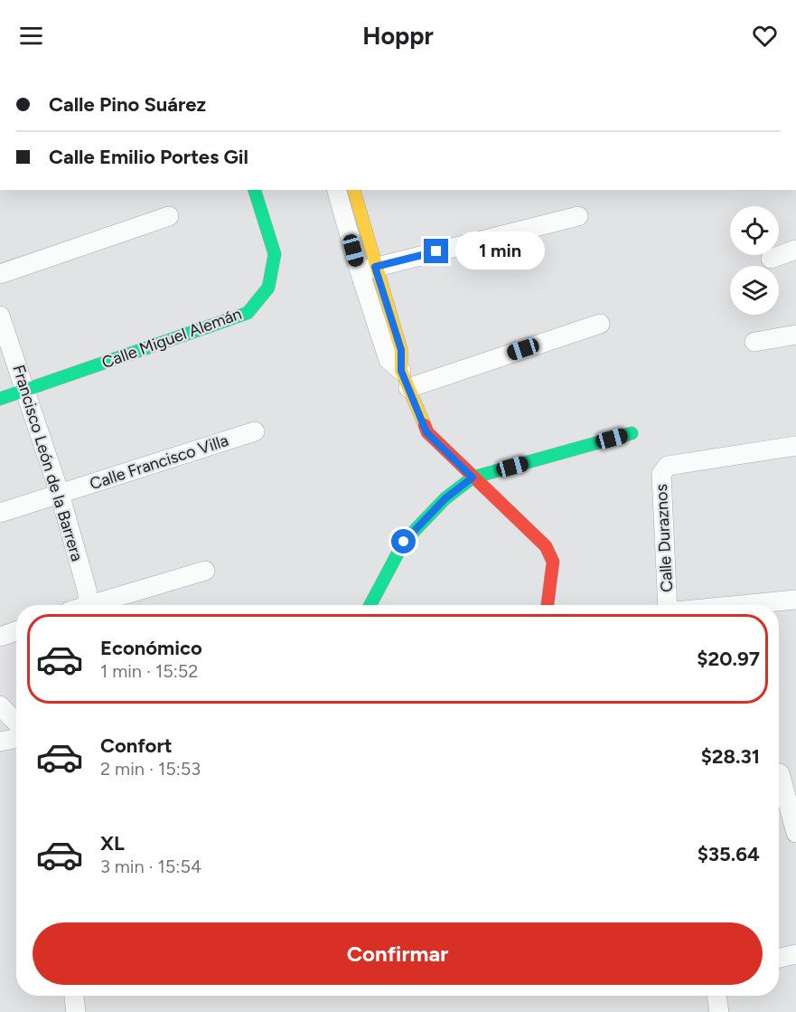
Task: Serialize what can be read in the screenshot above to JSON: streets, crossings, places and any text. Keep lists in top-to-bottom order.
{
  "streets": {
    "street": [
      "Calle Miguel Alemán",
      "Calle Francisco Villa",
      "Francisco León de la Barrera",
      "Calle Duraznos"
    ]
  },
  "crossings": [
    ["Calle Miguel Alemán", "Francisco León de la Barrera"],
    ["Calle Francisco Villa", "Francisco León de la Barrera"]
  ],
  "page": {
    "header": "Hoppr",
    "banner": ["Calle Pino Suárez", "Calle Emilio Portes Gil"],
    "bubble": "1 min",
    "list": [
      {
        "name": "Económico",
        "note": "1 min · 15:52",
        "value": "$20.97"
      },
      {
        "name": "Confort",
        "note": "2 min · 15:53",
        "value": "$28.31"
      },
      {
        "name": "XL",
        "note": "3 min · 15:54",
        "value": "$35.64"
      }
    ],
    "buttons": "Confirmar"
  }
}
